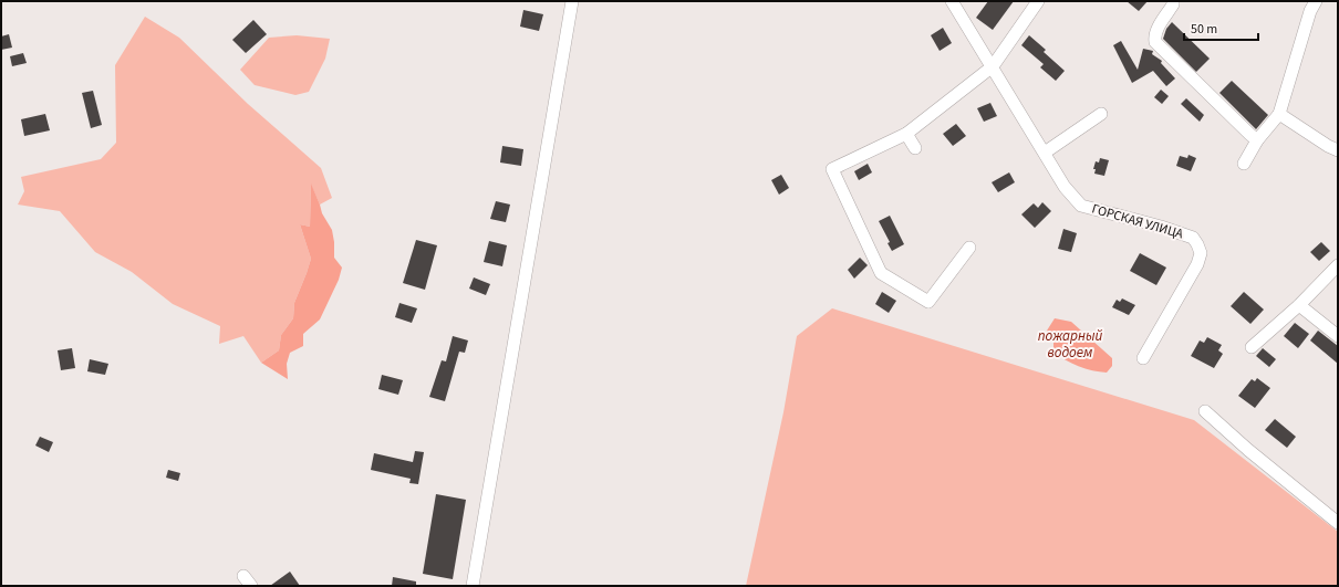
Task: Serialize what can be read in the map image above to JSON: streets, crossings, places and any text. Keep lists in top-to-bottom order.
{
  "streets": {
    "street": ["ГОРСКАЯ УЛИЦА"]
  },
  "water": ["пожарный водоем"],
  "scale_bar": "50 m"
}
